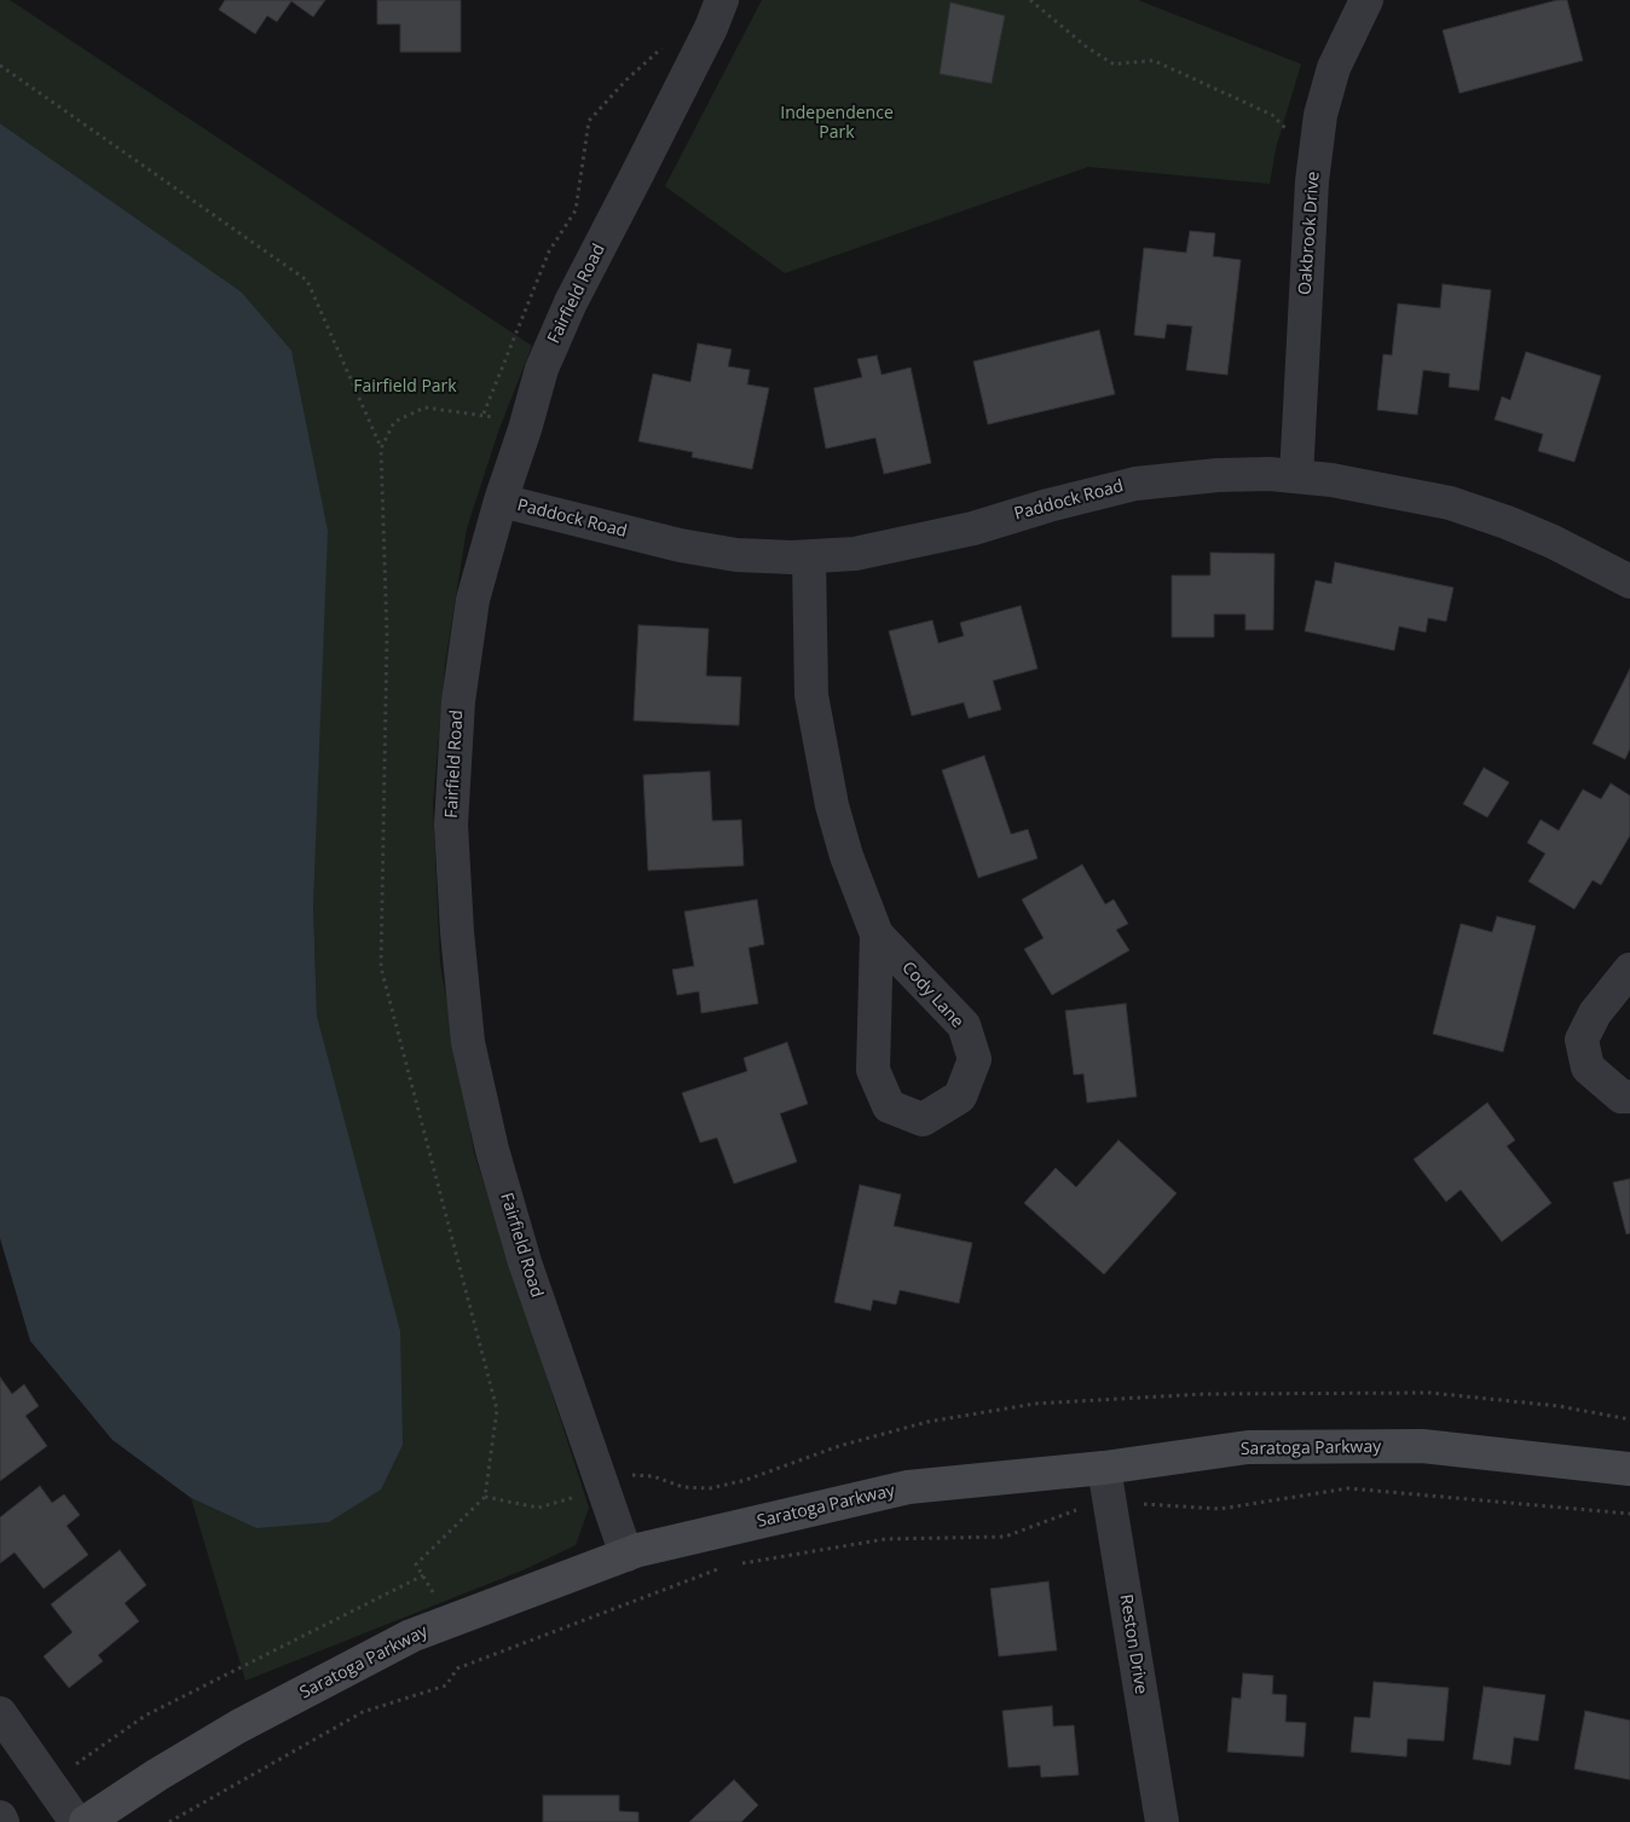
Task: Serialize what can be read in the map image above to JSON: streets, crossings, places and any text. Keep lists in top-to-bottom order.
{
  "streets": {
    "street": [
      "Oakbrook Drive",
      "Fairfield Road",
      "Paddock Road",
      "Cody Lane",
      "Saratoga Parkway",
      "Reston Drive"
    ]
  },
  "crossings": [
    ["Oakbrook Drive", "Paddock Road"],
    ["Fairfield Road", "Paddock Road"],
    ["Fairfield Road", "Saratoga Parkway"],
    ["Paddock Road", "Cody Lane"],
    ["Saratoga Parkway", "Reston Drive"]
  ],
  "parks": ["Independence Park", "Fairfield Park"]
}
